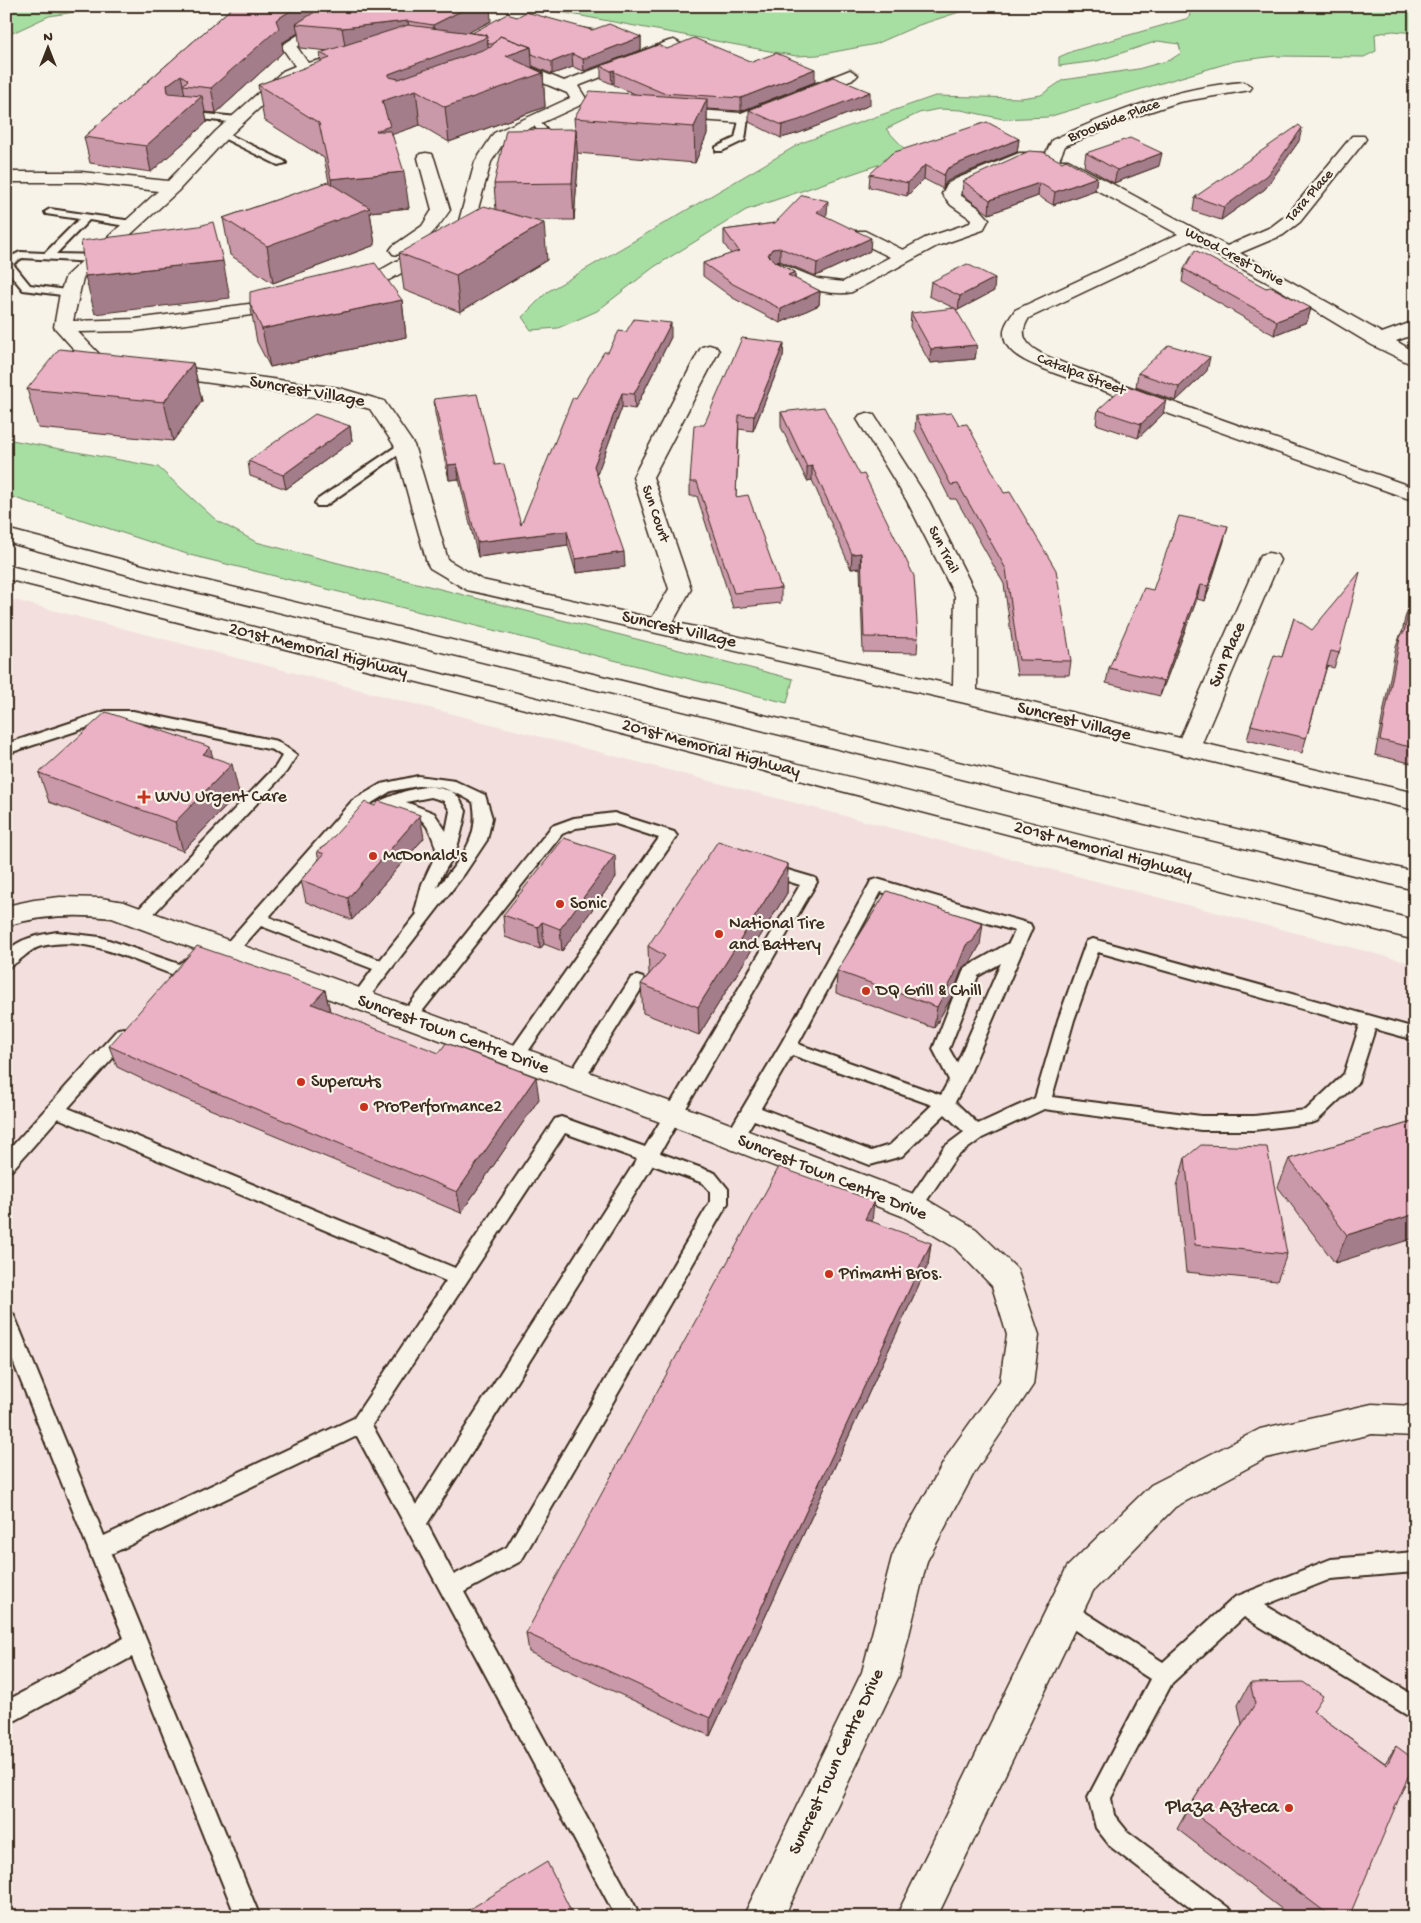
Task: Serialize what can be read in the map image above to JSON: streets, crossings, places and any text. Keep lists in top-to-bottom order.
{
  "streets": {
    "street": [
      "Brookside Place",
      "Tara Place",
      "Wood Crest Drive",
      "Catalpa Street",
      "Suncrest Village",
      "Sun Court",
      "Sun Trail",
      "201st Memorial Highway",
      "Sun Place",
      "Suncrest Town Centre Drive"
    ]
  },
  "crossings": [
    ["Brookside Place", "Wood Crest Drive"],
    ["Tara Place", "Wood Crest Drive"],
    ["Wood Crest Drive", "Catalpa Street"],
    ["Suncrest Village", "Sun Court"],
    ["Suncrest Village", "Sun Trail"],
    ["Suncrest Village", "Sun Place"]
  ],
  "places": {
    "health": ["WVU Urgent Care"],
    "other": [
      "McDonald's",
      "Sonic",
      "National Tire and Battery",
      "DQ Grill & Chill",
      "Supercuts",
      "ProPerformance2",
      "Primanti Bros.",
      "Plaza Azteca"
    ]
  },
  "north": "top"
}
